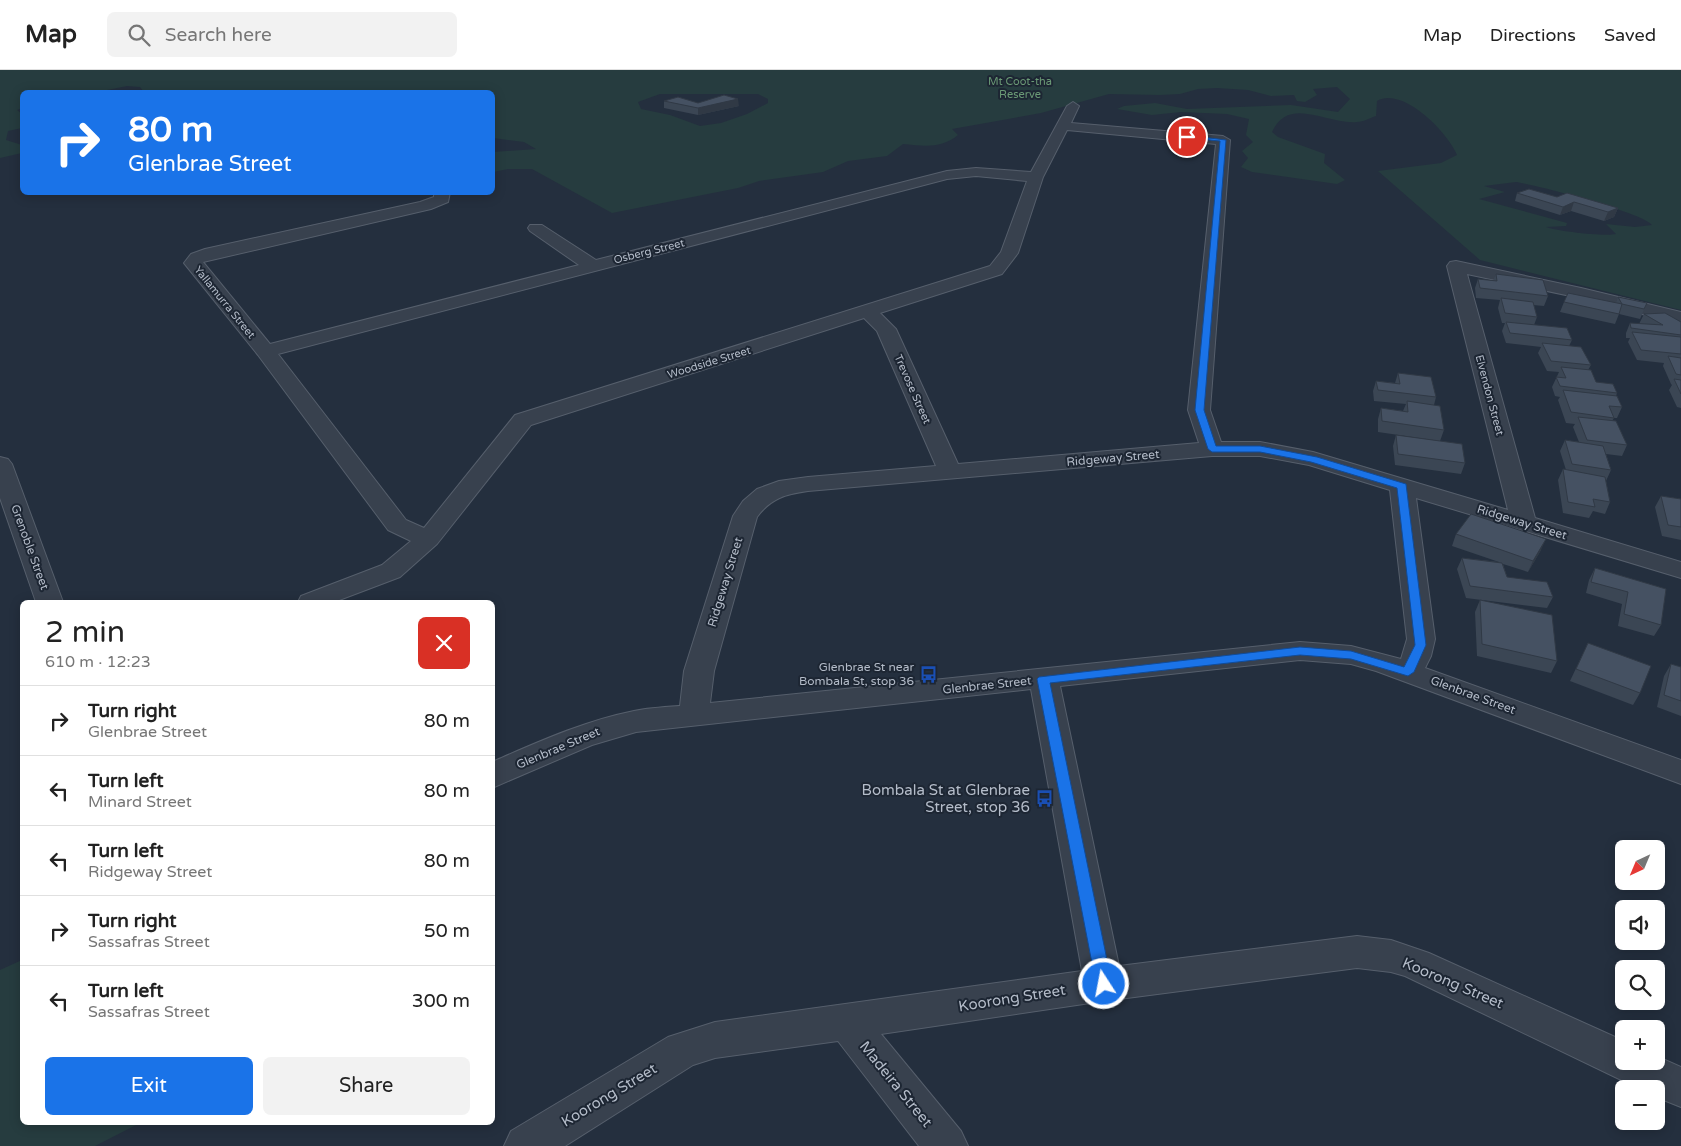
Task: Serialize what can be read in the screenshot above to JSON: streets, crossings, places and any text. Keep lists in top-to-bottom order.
{
  "streets": {
    "street": [
      "Osberg Street",
      "Yallamurra Street",
      "Woodside Street",
      "Trevose Street",
      "Elvendon Street",
      "Ridgeway Street",
      "Grenoble Street",
      "Glenbrae Street",
      "Koorong Street",
      "Madeira Street"
    ]
  },
  "crossings": [
    ["Osberg Street", "Yallamurra Street"],
    ["Osberg Street", "Woodside Street"],
    ["Yallamurra Street", "Woodside Street"],
    ["Woodside Street", "Trevose Street"],
    ["Trevose Street", "Ridgeway Street"],
    ["Elvendon Street", "Ridgeway Street"],
    ["Ridgeway Street", "Glenbrae Street"],
    ["Koorong Street", "Madeira Street"]
  ],
  "parks": ["Mt Coot-tha Reserve"],
  "places": {
    "bus stop": ["Glenbrae St near Bombala St, stop 36", "Bombala St at Glenbrae Street, stop 36"]
  },
  "north": "bottom left",
  "page": {
    "header": "Map",
    "search": "Search here",
    "nav": ["Map", "Directions", "Saved"],
    "turn": ["80 m", "Glenbrae Street"],
    "heading": ["2 min", "610 m · 12:23"],
    "list": [
      {
        "name": "Turn right",
        "note": "Glenbrae Street",
        "value": "80 m"
      },
      {
        "name": "Turn left",
        "note": "Minard Street",
        "value": "80 m"
      },
      {
        "name": "Turn left",
        "note": "Ridgeway Street",
        "value": "80 m"
      },
      {
        "name": "Turn right",
        "note": "Sassafras Street",
        "value": "50 m"
      },
      {
        "name": "Turn left",
        "note": "Sassafras Street",
        "value": "300 m"
      }
    ],
    "map_buttons": ["+", "−"],
    "buttons": ["Exit", "Share"]
  }
}
